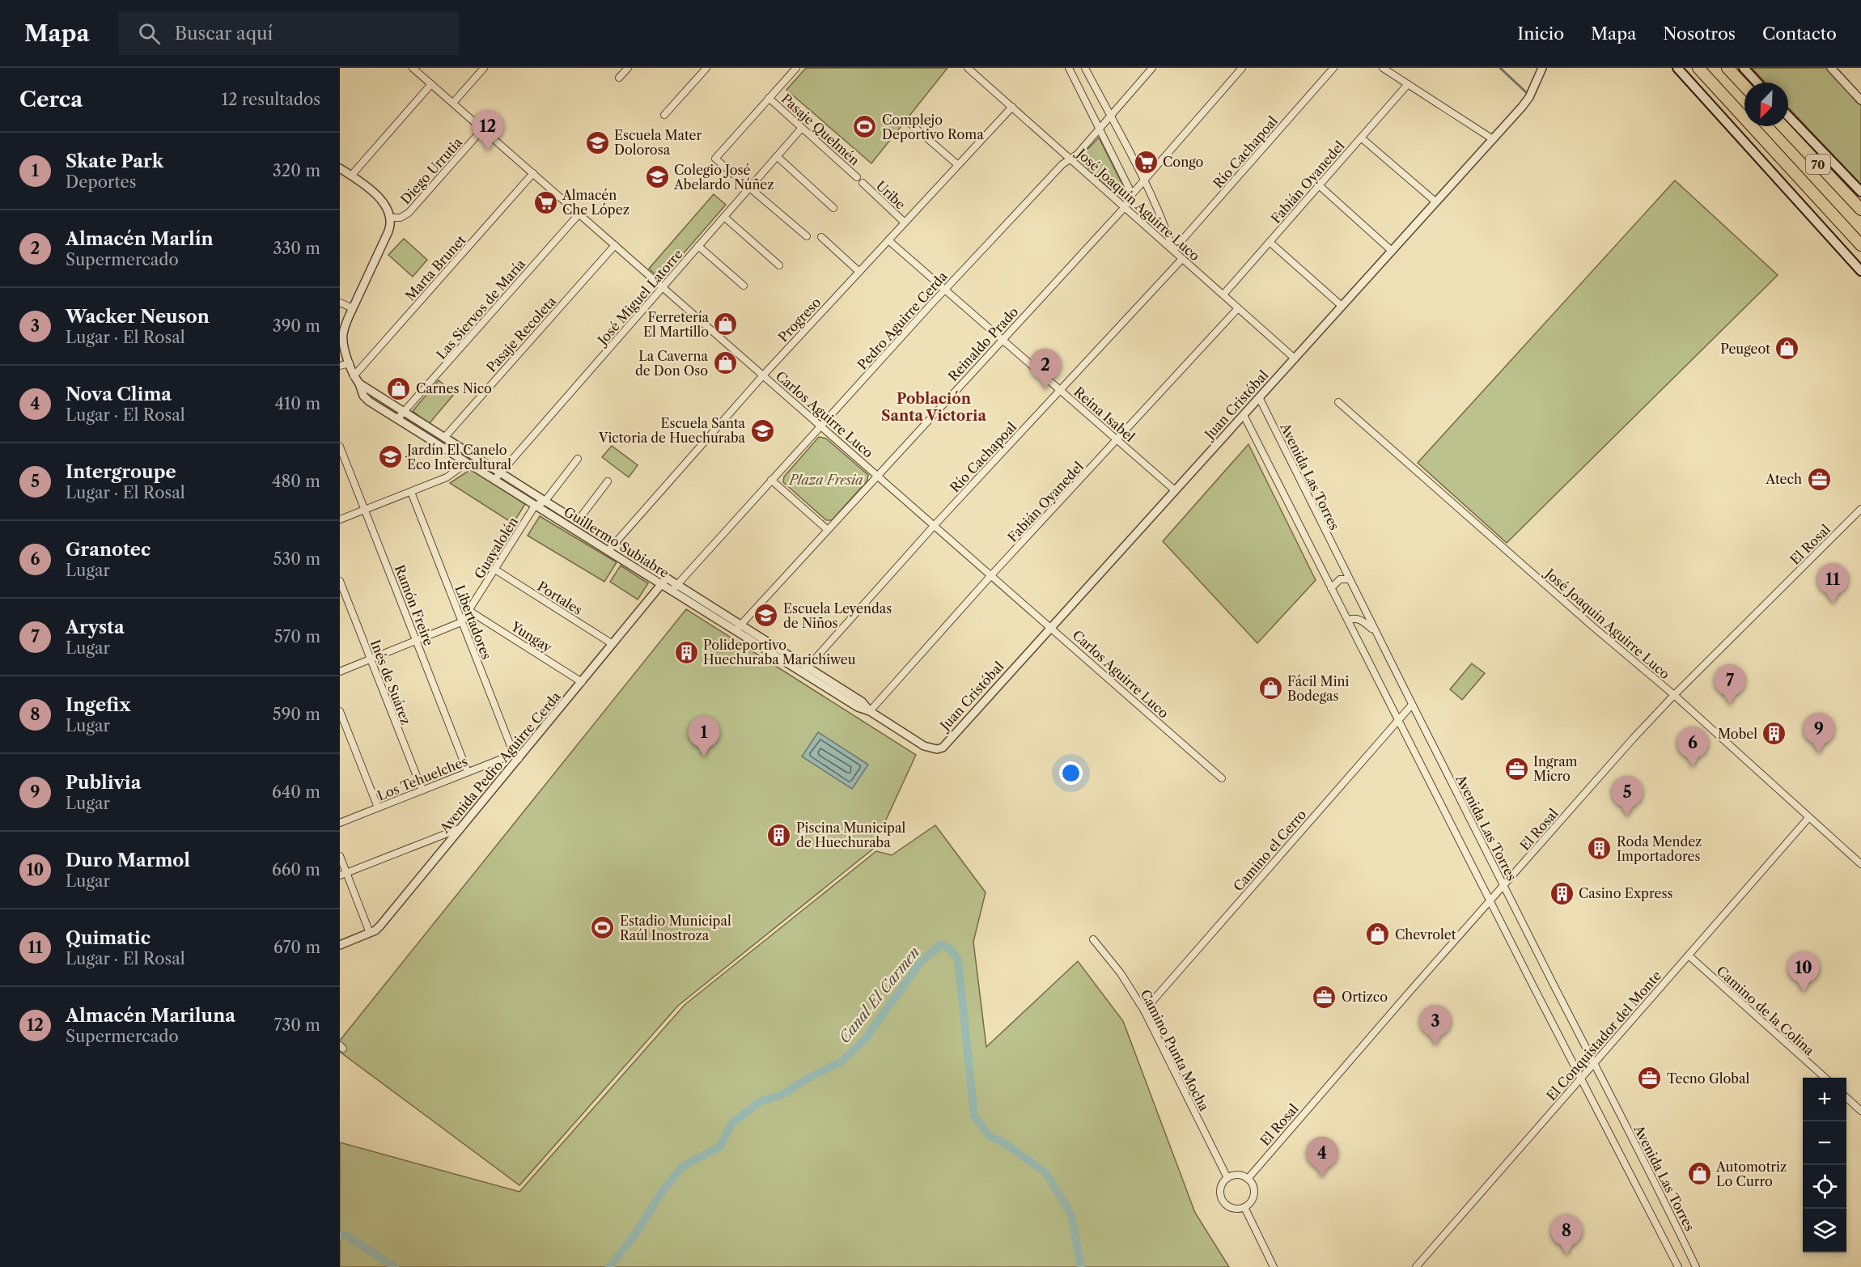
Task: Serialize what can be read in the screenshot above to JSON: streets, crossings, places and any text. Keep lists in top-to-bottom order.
{
  "streets": {
    "highway": ["70"],
    "street": [
      "Pasaje Quelmén",
      "Río Cachapoal",
      "Diego Urrutia",
      "Fabián Oyanedel",
      "Uribe",
      "José Joaquín Aguirre Luco",
      "Marta Brunet",
      "José Miguel Latorre",
      "Las Siervos de María",
      "Progreso",
      "Pedro Aguirre Cerda",
      "Pasaje Recoleta",
      "Reinaldo Prado",
      "Juan Cristóbal",
      "Carlos Aguirre Luco",
      "Reina Isabel",
      "Avenida Las Torres",
      "Guillermo Subiabre",
      "El Rosal",
      "Guayalolén",
      "Portales",
      "Ramón Freire",
      "Libertadores",
      "Yungay",
      "Inés de Suárez",
      "Avenida Pedro Aguirre Cerda",
      "Los Tehuelches",
      "Camino el Cerro",
      "Camino de la Colina",
      "El Conquistador del Monte",
      "Camino Punta Mocha"
    ]
  },
  "crossings": [
    ["Pasaje Quelmén", "José Miguel Latorre"],
    ["Río Cachapoal", "José Joaquín Aguirre Luco"],
    ["Río Cachapoal", "Carlos Aguirre Luco"],
    ["Río Cachapoal", "Reina Isabel"],
    ["Río Cachapoal", "Guillermo Subiabre"],
    ["Diego Urrutia", "Carlos Aguirre Luco"],
    ["Diego Urrutia", "Guillermo Subiabre"],
    ["Fabián Oyanedel", "José Joaquín Aguirre Luco"],
    ["Fabián Oyanedel", "Carlos Aguirre Luco"],
    ["Fabián Oyanedel", "Reina Isabel"],
    ["Fabián Oyanedel", "Guillermo Subiabre"],
    ["Uribe", "Progreso"],
    ["José Joaquín Aguirre Luco", "Progreso"],
    ["José Joaquín Aguirre Luco", "Pedro Aguirre Cerda"],
    ["José Joaquín Aguirre Luco", "Reinaldo Prado"],
    ["José Joaquín Aguirre Luco", "Juan Cristóbal"],
    ["José Joaquín Aguirre Luco", "El Rosal"],
    ["José Joaquín Aguirre Luco", "El Conquistador del Monte"],
    ["Marta Brunet", "Carlos Aguirre Luco"],
    ["Marta Brunet", "Guillermo Subiabre"],
    ["José Miguel Latorre", "Carlos Aguirre Luco"],
    ["José Miguel Latorre", "Guillermo Subiabre"],
    ["Las Siervos de María", "Carlos Aguirre Luco"],
    ["Las Siervos de María", "Guillermo Subiabre"],
    ["Progreso", "Carlos Aguirre Luco"],
    ["Progreso", "Reina Isabel"],
    ["Progreso", "Guillermo Subiabre"],
    ["Pedro Aguirre Cerda", "Carlos Aguirre Luco"],
    ["Pedro Aguirre Cerda", "Reina Isabel"],
    ["Pedro Aguirre Cerda", "Guillermo Subiabre"],
    ["Pasaje Recoleta", "Carlos Aguirre Luco"],
    ["Pasaje Recoleta", "Guillermo Subiabre"],
    ["Reinaldo Prado", "Carlos Aguirre Luco"],
    ["Reinaldo Prado", "Reina Isabel"],
    ["Reinaldo Prado", "Guillermo Subiabre"],
    ["Juan Cristóbal", "Carlos Aguirre Luco"],
    ["Juan Cristóbal", "Reina Isabel"],
    ["Juan Cristóbal", "Avenida Las Torres"],
    ["Juan Cristóbal", "Guillermo Subiabre"],
    ["Avenida Las Torres", "El Rosal"],
    ["Avenida Las Torres", "Camino el Cerro"],
    ["Avenida Las Torres", "El Conquistador del Monte"],
    ["Guillermo Subiabre", "Guayalolén"],
    ["Guillermo Subiabre", "Avenida Pedro Aguirre Cerda"],
    ["El Rosal", "Camino Punta Mocha"],
    ["Guayalolén", "Portales"],
    ["Guayalolén", "Libertadores"],
    ["Guayalolén", "Yungay"],
    ["Portales", "Avenida Pedro Aguirre Cerda"],
    ["Ramón Freire", "Los Tehuelches"],
    ["Libertadores", "Avenida Pedro Aguirre Cerda"],
    ["Libertadores", "Los Tehuelches"],
    ["Yungay", "Avenida Pedro Aguirre Cerda"],
    ["Inés de Suárez", "Los Tehuelches"],
    ["Avenida Pedro Aguirre Cerda", "Los Tehuelches"],
    ["Camino el Cerro", "Camino Punta Mocha"],
    ["Camino de la Colina", "El Conquistador del Monte"]
  ],
  "districts": ["Población Santa Victoria"],
  "water": ["Canal El Carmen"],
  "parks": ["Plaza Fresia"],
  "places": {
    "sports": ["Complejo Deportivo Roma", "Estadio Municipal Raúl Inostroza"],
    "school or university": [
      "Escuela Mater Dolorosa",
      "Colegio José Abelardo Núñez",
      "Escuela Santa Victoria de Huechuraba",
      "Jardín El Canelo Eco Intercultural",
      "Escuela Leyendas de Niños"
    ],
    "supermarket": ["Congo", "Almacén Che López"],
    "shop": [
      "Ferretería El Martillo",
      "Peugeot",
      "La Caverna de Don Oso",
      "Carnes Nico",
      "Fácil Mini Bodegas",
      "Chevrolet",
      "Automotriz Lo Curro"
    ],
    "office": [
      "Atech",
      "Ingram Micro",
      "Ortizco",
      "Tecno Global"
    ],
    "building": [
      "Polideportivo Huechuraba Marichiweu",
      "Mobel",
      "Piscina Municipal de Huechuraba",
      "Roda Mendez Importadores",
      "Casino Express"
    ]
  },
  "north": "bottom left",
  "page": {
    "header": "Mapa",
    "search": "Buscar aquí",
    "nav": [
      "Inicio",
      "Mapa",
      "Nosotros",
      "Contacto"
    ],
    "heading": ["Cerca", "12 resultados"],
    "pins": [
      "12",
      "2",
      "11",
      "7",
      "9",
      "1",
      "6",
      "5",
      "10",
      "3",
      "4",
      "8"
    ],
    "list": [
      {
        "mark": "1",
        "name": "Skate Park",
        "note": "Deportes",
        "value": "320 m"
      },
      {
        "mark": "2",
        "name": "Almacén Marlín",
        "note": "Supermercado",
        "value": "330 m"
      },
      {
        "mark": "3",
        "name": "Wacker Neuson",
        "note": "Lugar · El Rosal",
        "value": "390 m"
      },
      {
        "mark": "4",
        "name": "Nova Clima",
        "note": "Lugar · El Rosal",
        "value": "410 m"
      },
      {
        "mark": "5",
        "name": "Intergroupe",
        "note": "Lugar · El Rosal",
        "value": "480 m"
      },
      {
        "mark": "6",
        "name": "Granotec",
        "note": "Lugar",
        "value": "530 m"
      },
      {
        "mark": "7",
        "name": "Arysta",
        "note": "Lugar",
        "value": "570 m"
      },
      {
        "mark": "8",
        "name": "Ingefix",
        "note": "Lugar",
        "value": "590 m"
      },
      {
        "mark": "9",
        "name": "Publivia",
        "note": "Lugar",
        "value": "640 m"
      },
      {
        "mark": "10",
        "name": "Duro Marmol",
        "note": "Lugar",
        "value": "660 m"
      },
      {
        "mark": "11",
        "name": "Quimatic",
        "note": "Lugar · El Rosal",
        "value": "670 m"
      },
      {
        "mark": "12",
        "name": "Almacén Mariluna",
        "note": "Supermercado",
        "value": "730 m"
      }
    ],
    "map_buttons": ["+", "−"]
  }
}
